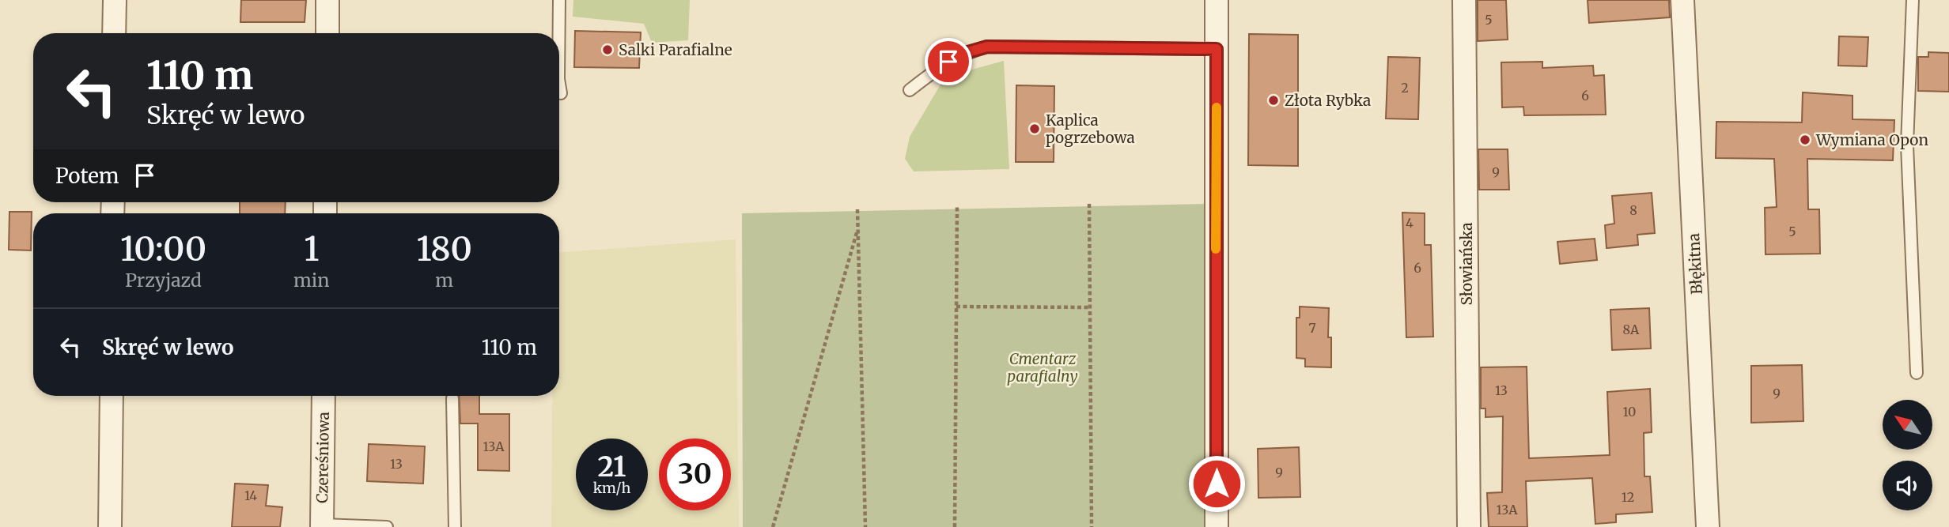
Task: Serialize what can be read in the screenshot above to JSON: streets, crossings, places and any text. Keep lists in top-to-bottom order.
{
  "streets": {
    "street": ["Słowiańska", "Błękitna", "Czereśniowa"]
  },
  "parks": ["Cmentarz parafialny"],
  "places": [
    "Salki Parafialne",
    "Złota Rybka",
    "Kaplica pogrzebowa",
    "Wymiana Opon"
  ],
  "house_numbers": [
    "5",
    "2",
    "6",
    "9",
    "8",
    "4",
    "5",
    "6",
    "7",
    "8A",
    "13",
    "9",
    "10",
    "13A",
    "13",
    "9",
    "14",
    "12",
    "13A"
  ],
  "north": "top left",
  "page": {
    "turn": ["110 m", "Skręć w lewo"],
    "then": "Potem",
    "eta": [
      "10:00",
      "Przyjazd",
      "1",
      "min",
      "180",
      "m"
    ],
    "list": [
      {
        "name": "Skręć w lewo",
        "value": "110 m"
      }
    ],
    "speed": "21 km/h",
    "limit": "30"
  }
}
